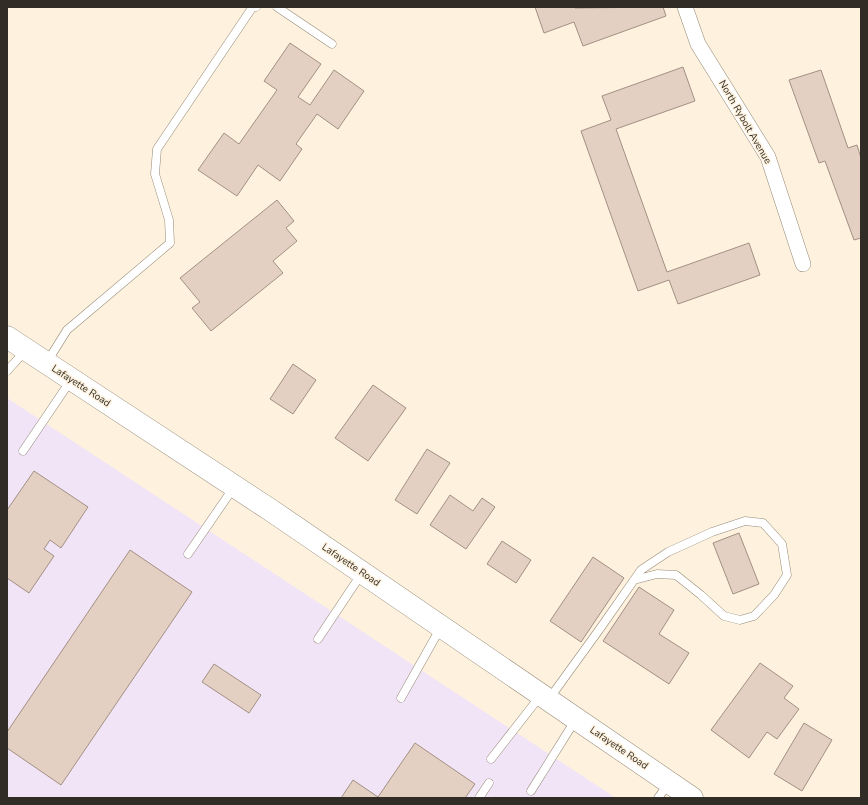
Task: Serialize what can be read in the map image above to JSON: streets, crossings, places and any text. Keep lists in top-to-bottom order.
{
  "streets": {
    "main road": ["Lafayette Road"],
    "street": ["North Rybolt Avenue"]
  }
}
